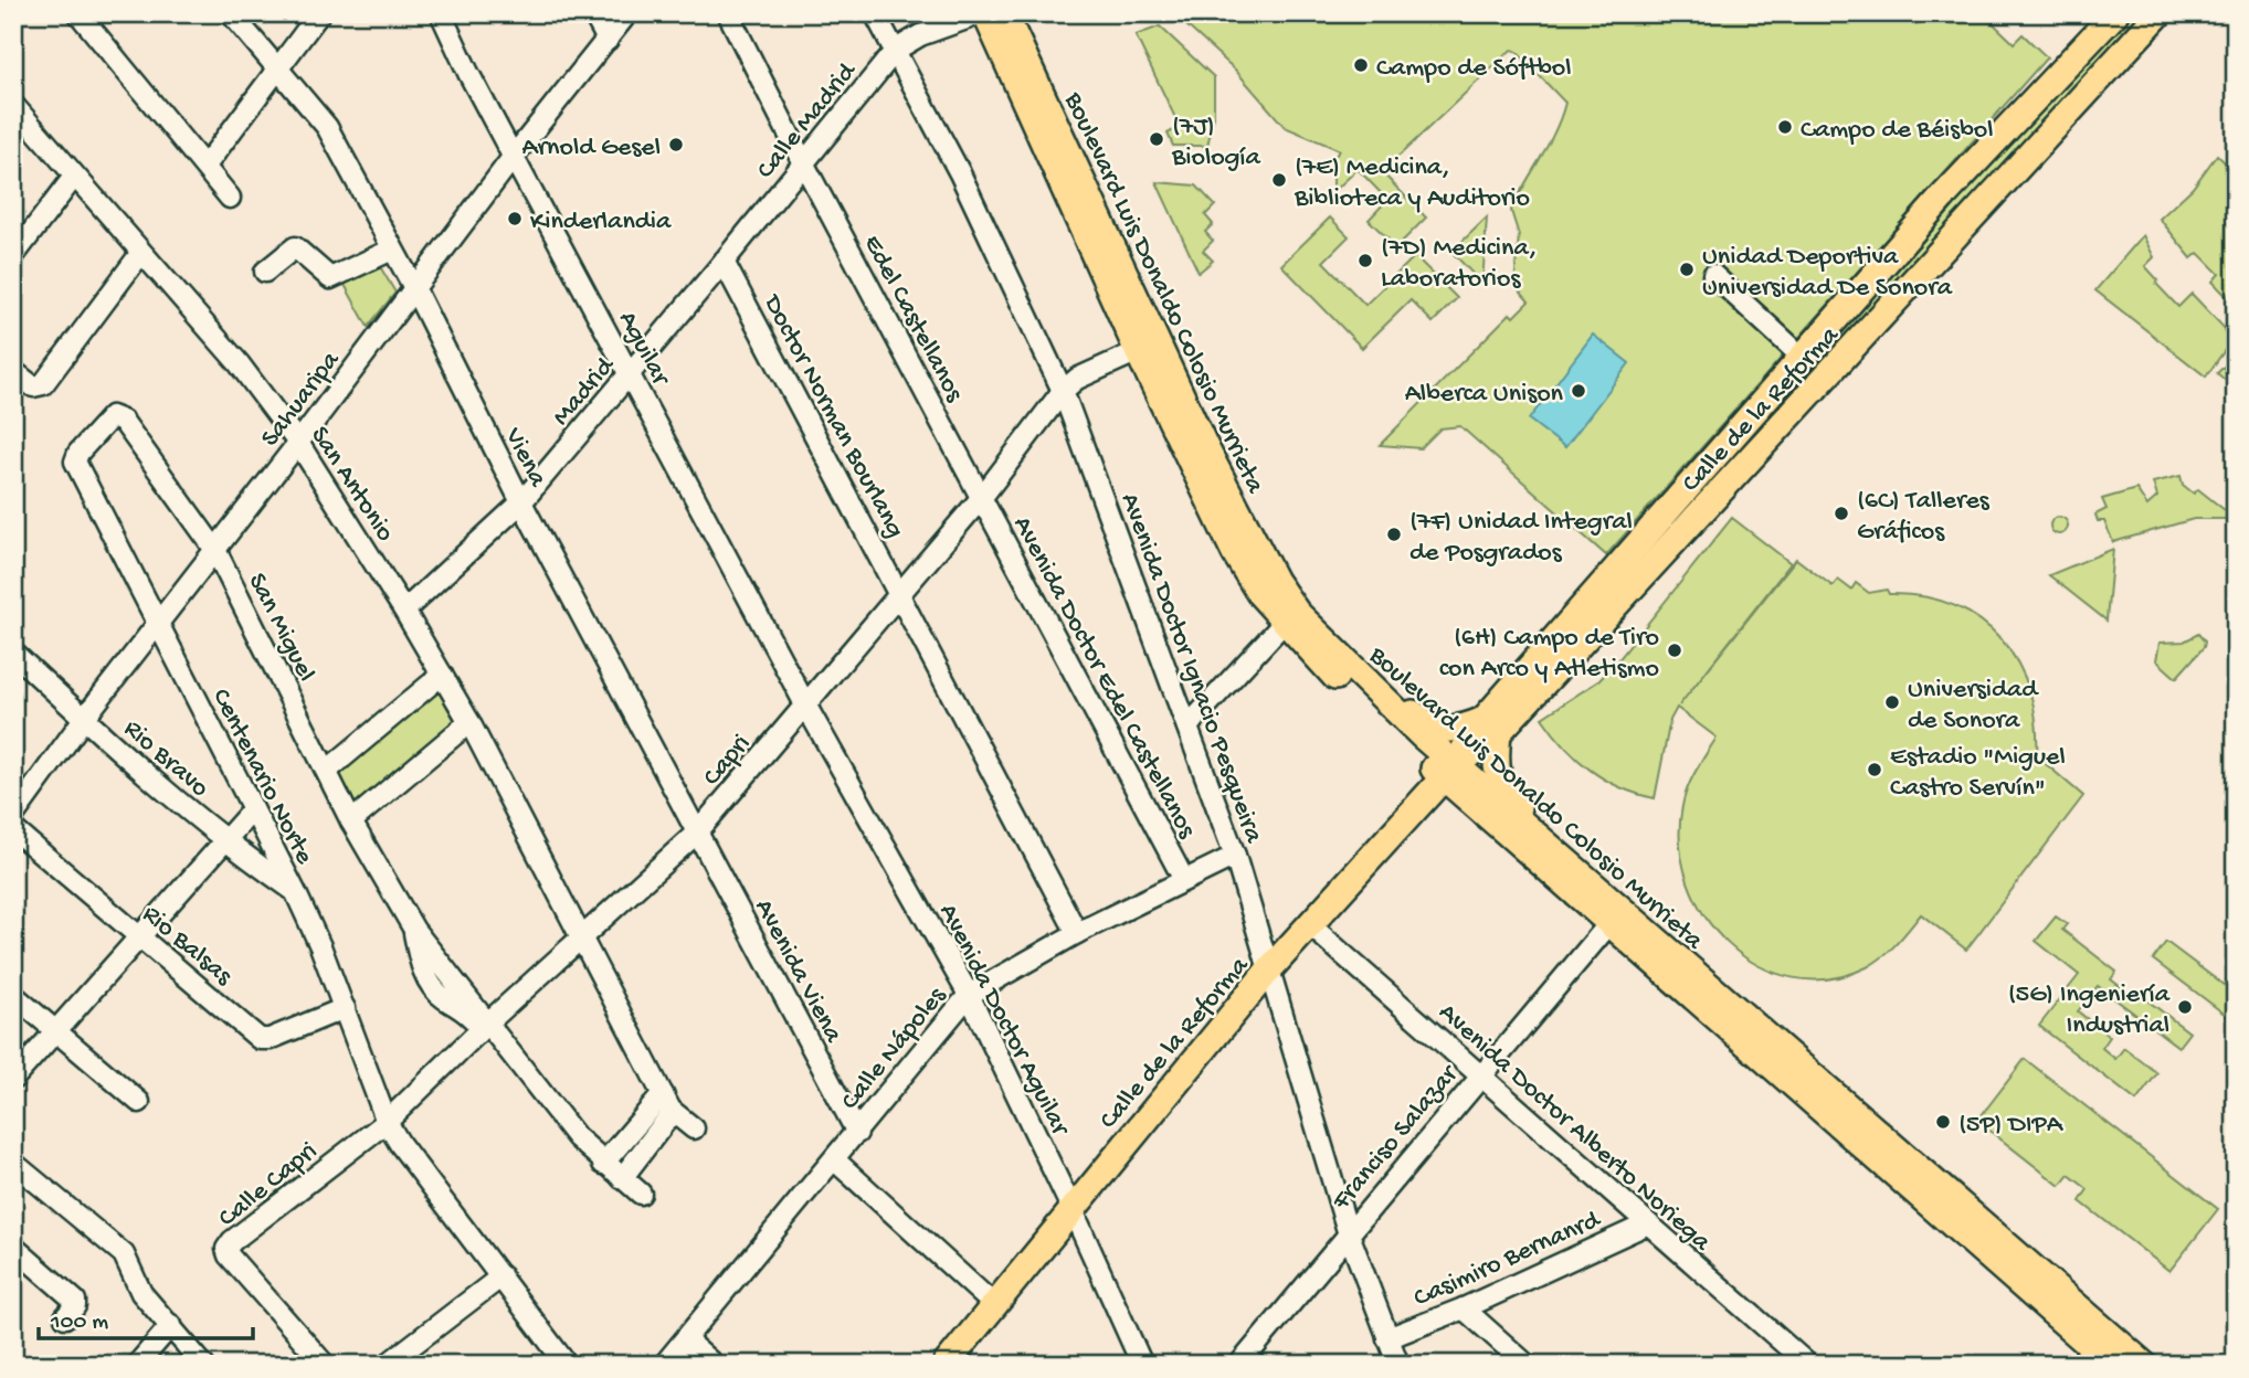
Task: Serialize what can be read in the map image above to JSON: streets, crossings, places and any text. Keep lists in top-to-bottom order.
{
  "streets": {
    "main road": ["Boulevard Luis Donaldo Colosio Murrieta", "Calle de la Reforma"],
    "street": [
      "Calle Madrid",
      "Edel Castellanos",
      "Aguilar",
      "Madrid",
      "Sahuaripa",
      "Doctor Norman Bourlang",
      "Viena",
      "San Antonio",
      "San Miguel",
      "Avenida Doctor Ignacio Pesqueira",
      "Avenida Doctor Edel Castellanos",
      "Rio Bravo",
      "Capri",
      "Centenario Norte",
      "Rio Balsas",
      "Avenida Viena",
      "Avenida Doctor Aguilar",
      "Calle Nápoles",
      "Avenida Doctor Alberto Noriega",
      "Franciso Salazar",
      "Calle Capri",
      "Casimiro Bernanrd"
    ]
  },
  "crossings": [
    ["Calle Madrid", "Boulevard Luis Donaldo Colosio Murrieta"],
    ["Calle Madrid", "Edel Castellanos"],
    ["Calle Madrid", "Madrid"],
    ["Calle Madrid", "Doctor Norman Bourlang"],
    ["Calle Madrid", "Avenida Doctor Ignacio Pesqueira"],
    ["Boulevard Luis Donaldo Colosio Murrieta", "Calle de la Reforma"],
    ["Boulevard Luis Donaldo Colosio Murrieta", "Franciso Salazar"],
    ["Edel Castellanos", "Avenida Doctor Edel Castellanos"],
    ["Edel Castellanos", "Capri"],
    ["Aguilar", "Madrid"],
    ["Aguilar", "Sahuaripa"],
    ["Aguilar", "Capri"],
    ["Aguilar", "Avenida Doctor Aguilar"],
    ["Madrid", "Doctor Norman Bourlang"],
    ["Madrid", "Viena"],
    ["Madrid", "San Antonio"],
    ["Sahuaripa", "Viena"],
    ["Sahuaripa", "San Antonio"],
    ["Sahuaripa", "San Miguel"],
    ["Sahuaripa", "Rio Bravo"],
    ["Sahuaripa", "Centenario Norte"],
    ["Calle de la Reforma", "Avenida Doctor Ignacio Pesqueira"],
    ["Calle de la Reforma", "Avenida Doctor Aguilar"],
    ["Calle de la Reforma", "Avenida Doctor Alberto Noriega"],
    ["Doctor Norman Bourlang", "Capri"],
    ["Doctor Norman Bourlang", "Calle Nápoles"],
    ["Viena", "Capri"],
    ["Viena", "Avenida Viena"],
    ["San Antonio", "Capri"],
    ["San Miguel", "Capri"],
    ["San Miguel", "Centenario Norte"],
    ["Avenida Doctor Ignacio Pesqueira", "Capri"],
    ["Avenida Doctor Ignacio Pesqueira", "Calle Nápoles"],
    ["Avenida Doctor Ignacio Pesqueira", "Franciso Salazar"],
    ["Avenida Doctor Ignacio Pesqueira", "Casimiro Bernanrd"],
    ["Avenida Doctor Edel Castellanos", "Capri"],
    ["Avenida Doctor Edel Castellanos", "Calle Nápoles"],
    ["Rio Bravo", "Centenario Norte"],
    ["Capri", "Centenario Norte"],
    ["Capri", "Avenida Viena"],
    ["Capri", "Avenida Doctor Aguilar"],
    ["Capri", "Calle Capri"],
    ["Centenario Norte", "Rio Balsas"],
    ["Centenario Norte", "Calle Capri"],
    ["Avenida Viena", "Calle Nápoles"],
    ["Avenida Doctor Aguilar", "Calle Nápoles"],
    ["Avenida Doctor Alberto Noriega", "Franciso Salazar"],
    ["Avenida Doctor Alberto Noriega", "Casimiro Bernanrd"]
  ],
  "places": [
    "Campo de Sóftbol",
    "Campo de Béisbol",
    "(7J) Biología",
    "Arnold Gesel",
    "(7E) Medicina, Biblioteca y Auditorio",
    "Kinderlandia",
    "(7D) Medicina, Laboratorios",
    "Unidad Deportiva Universidad De Sonora",
    "Alberca Unison",
    "(6C) Talleres Gráficos",
    "(7F) Unidad Integral de Posgrados",
    "(6H) Campo de Tiro con Arco y Atletismo",
    "Universidad de Sonora",
    "Estadio \"Miguel Castro Servín\"",
    "(5G) Ingeniería Industrial",
    "(5P) DIPA"
  ],
  "scale_bar": "100 m"
}
